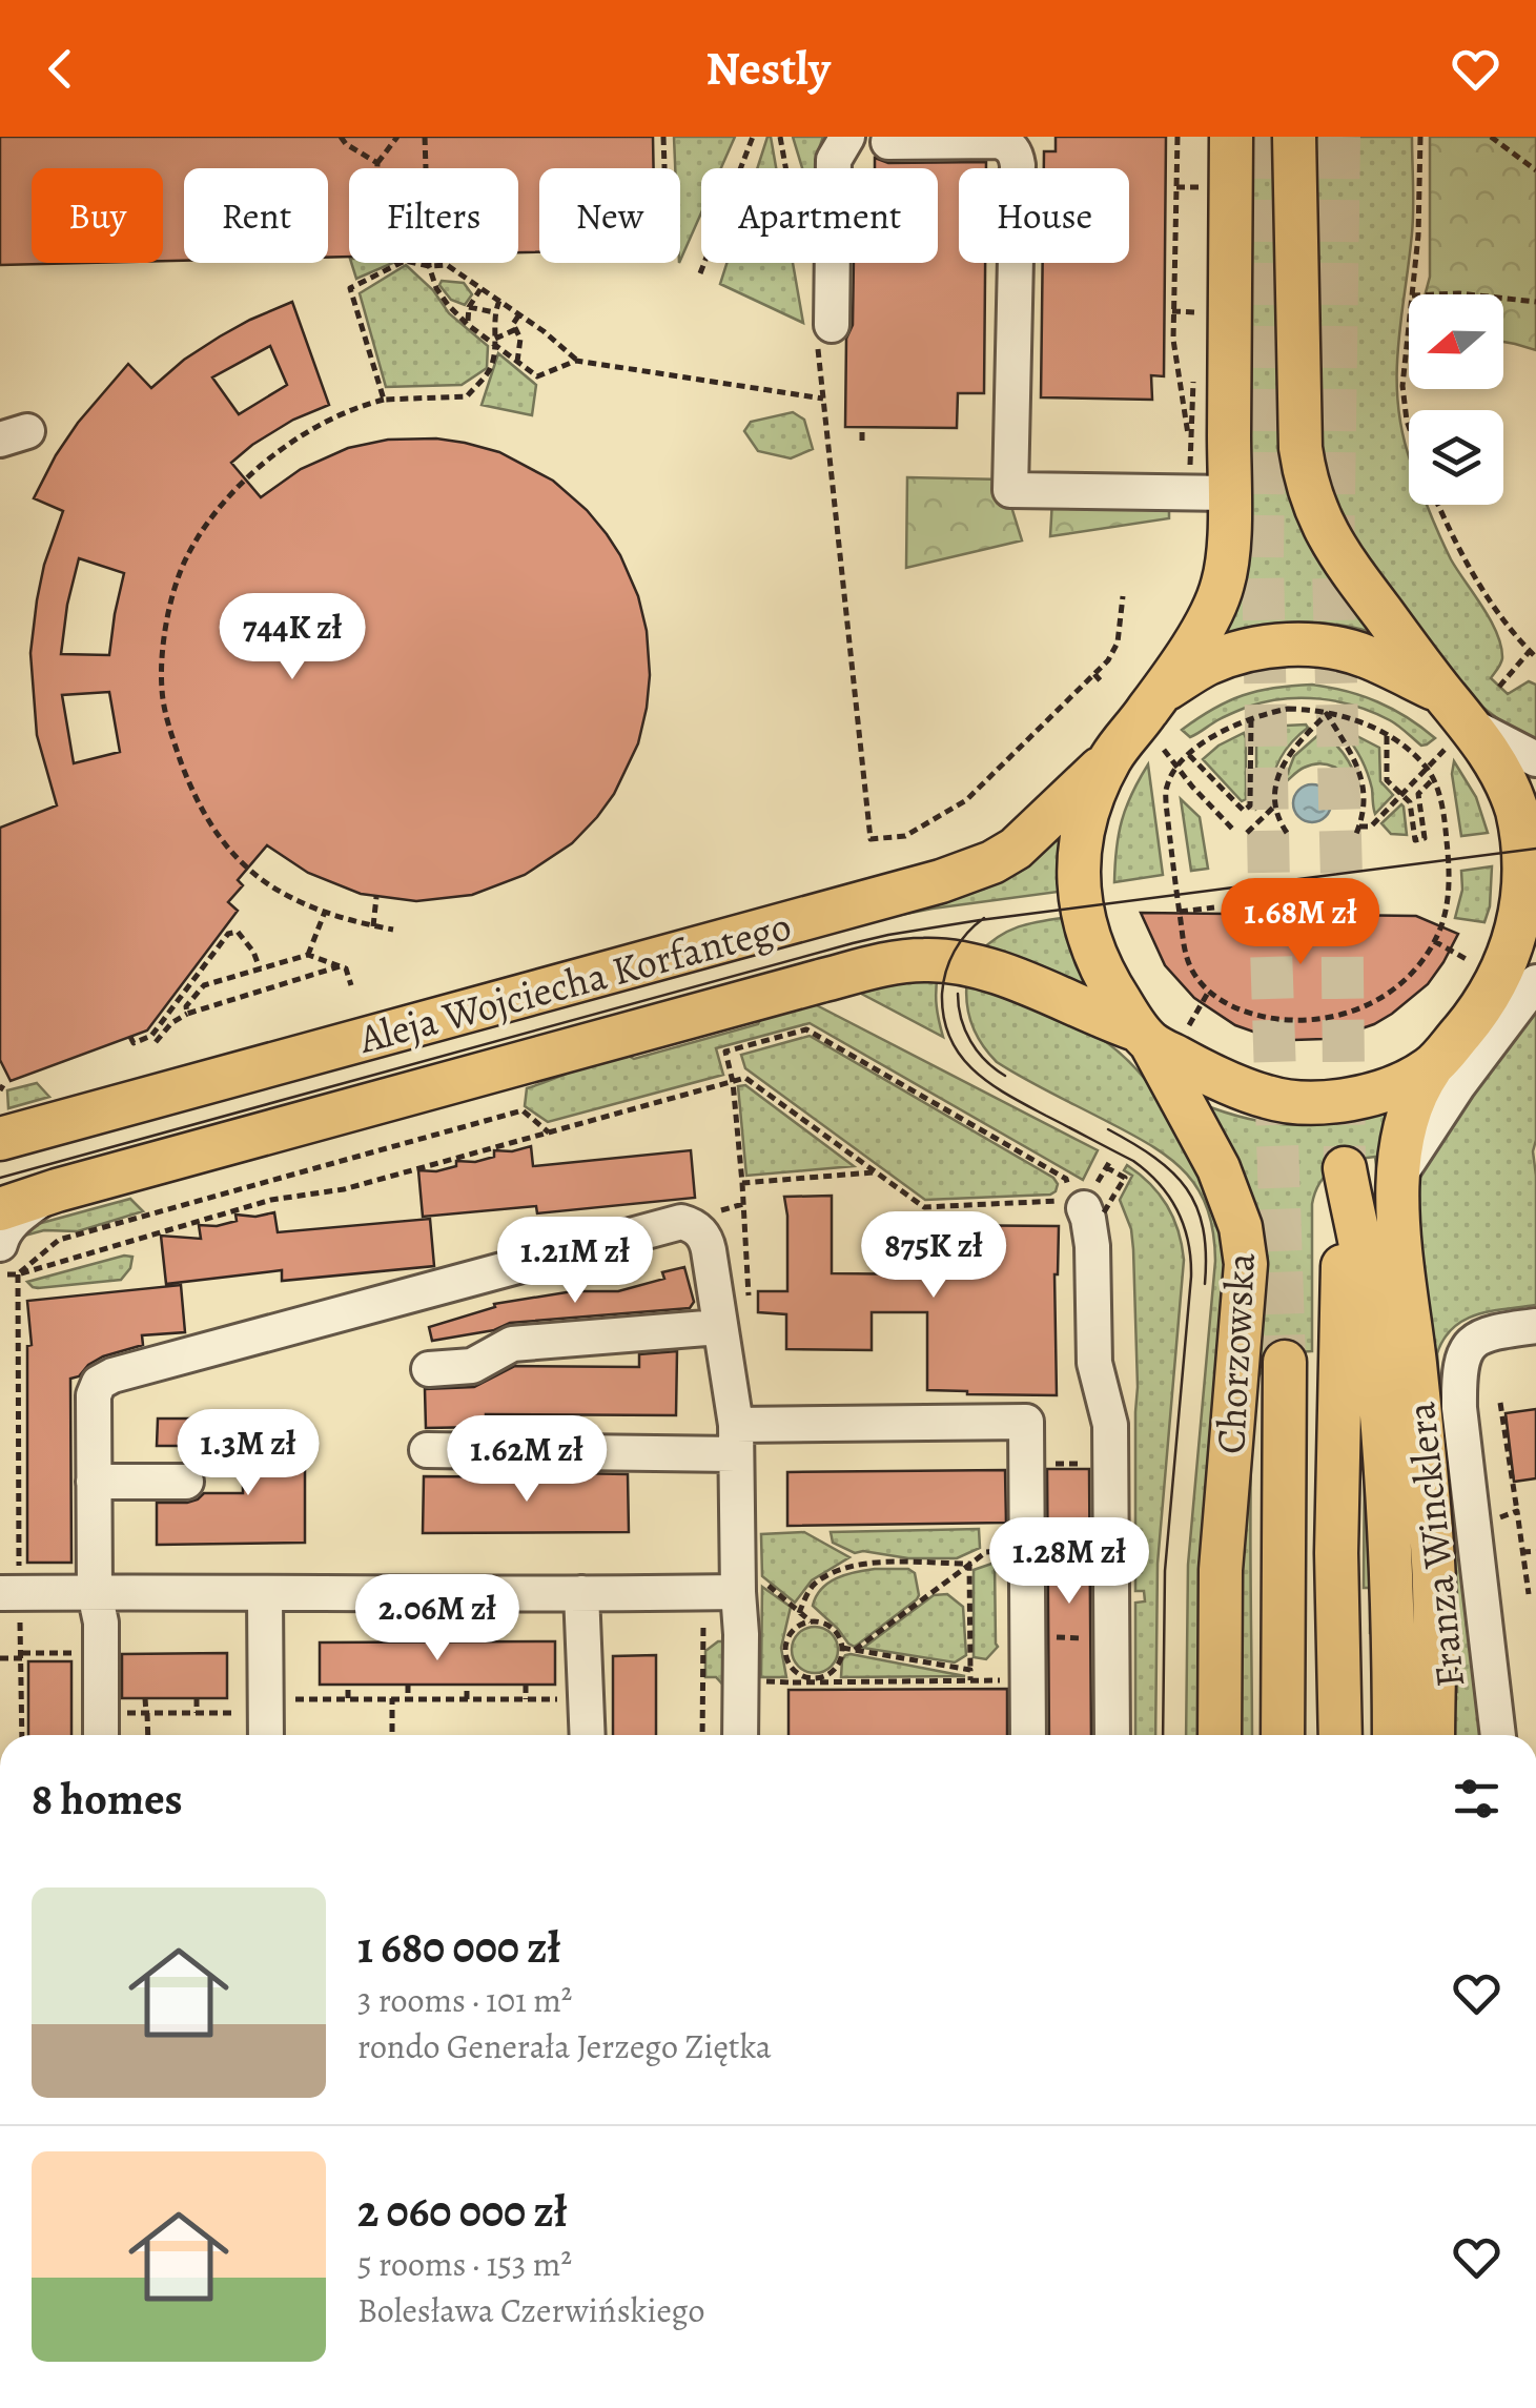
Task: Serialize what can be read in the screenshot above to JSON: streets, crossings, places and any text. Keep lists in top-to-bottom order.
{
  "streets": {
    "main road": ["Aleja Wojciecha Korfantego", "Chorzowska"],
    "street": ["Franza Wincklera"]
  },
  "crossings": [
    ["Aleja Wojciecha Korfantego", "Chorzowska"]
  ],
  "north": "left",
  "page": {
    "header": "Nestly",
    "chip": [
      "Buy",
      "Rent",
      "Filters",
      "New",
      "Apartment",
      "House"
    ],
    "price": [
      "744K zł",
      "1.68M zł",
      "875K zł",
      "1.21M zł",
      "1.3M zł",
      "1.62M zł",
      "1.28M zł",
      "2.06M zł"
    ],
    "heading": "8 homes",
    "list": [
      {
        "name": "1 680 000 zł",
        "note": "3 rooms · 101 m² · rondo Generała Jerzego Ziętka"
      },
      {
        "name": "2 060 000 zł",
        "note": "5 rooms · 153 m² · Bolesława Czerwińskiego"
      }
    ]
  }
}
